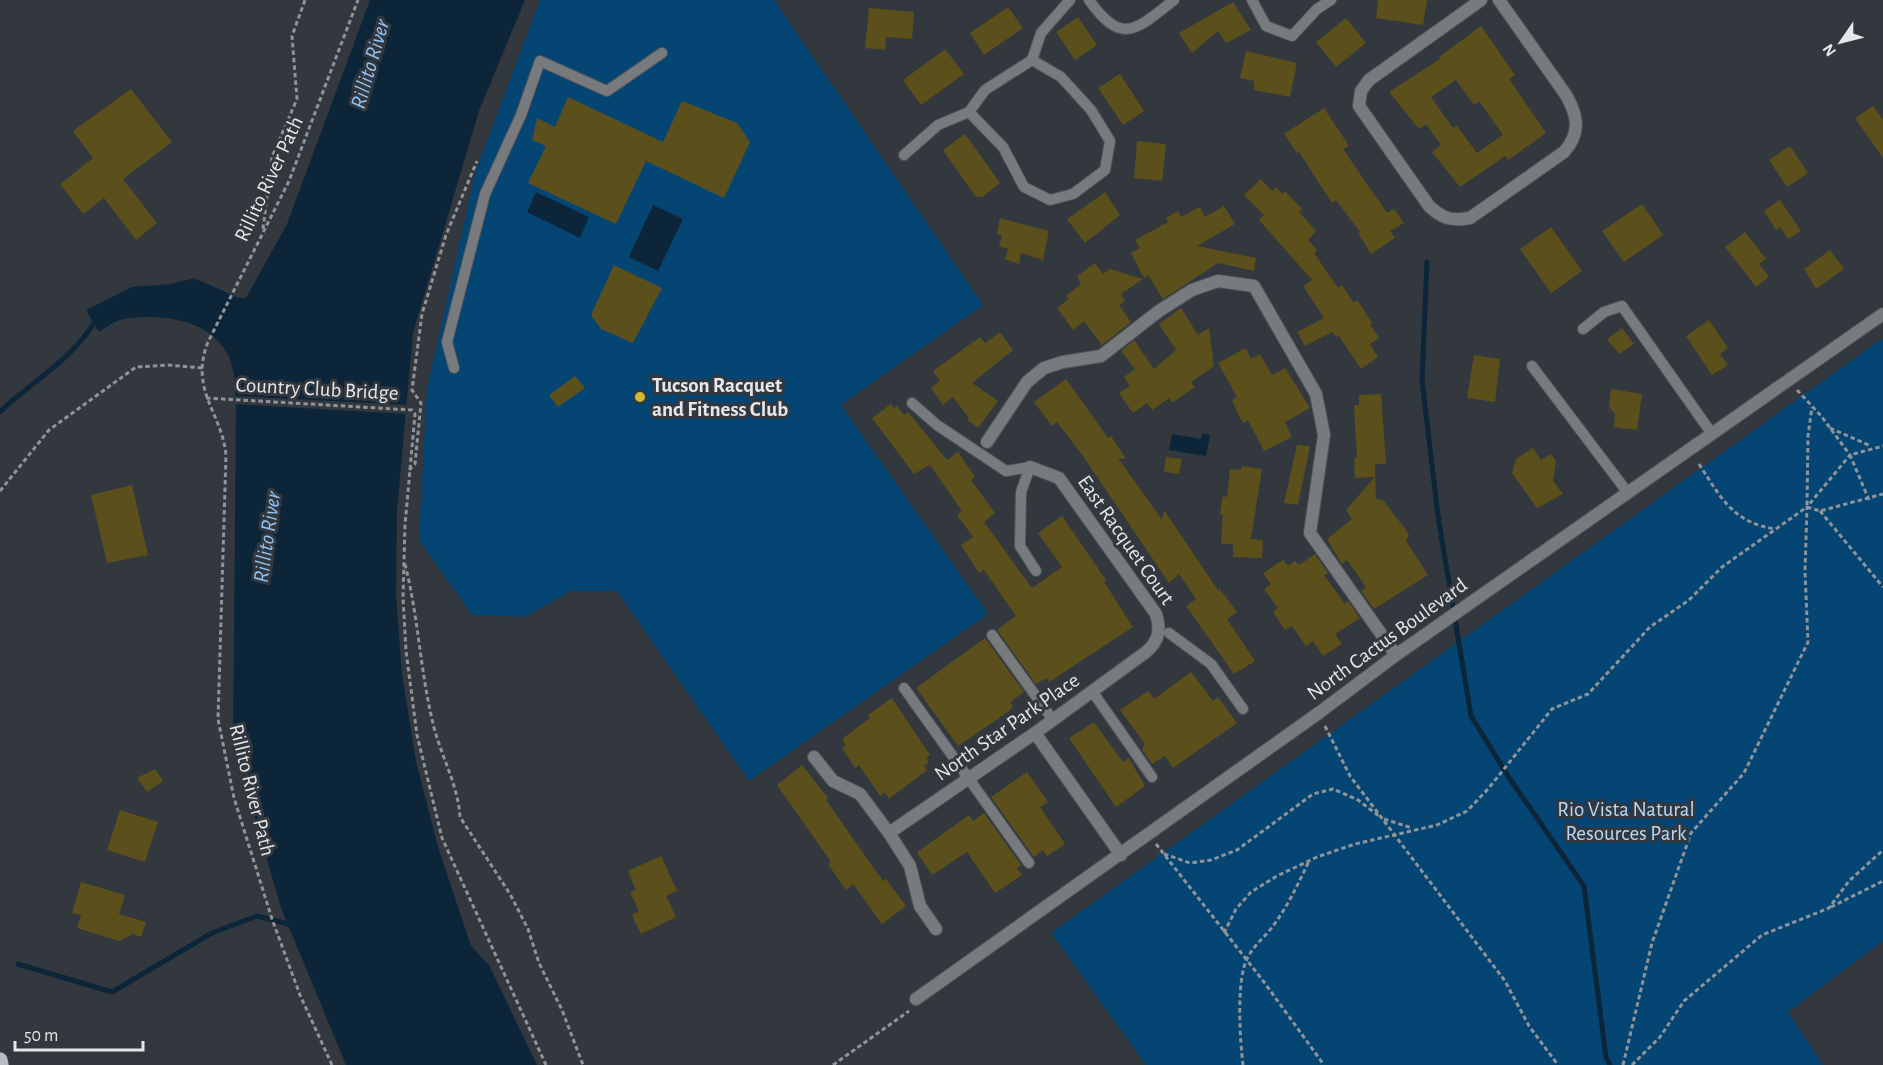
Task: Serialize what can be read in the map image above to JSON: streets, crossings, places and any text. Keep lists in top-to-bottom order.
{
  "streets": {
    "street": ["East Racquet Court", "North Cactus Boulevard", "North Star Park Place"],
    "path": ["Rillito River Path", "Country Club Bridge"]
  },
  "crossings": [
    ["Rillito River Path", "Country Club Bridge"],
    ["East Racquet Court", "North Star Park Place"]
  ],
  "water": ["Rillito River"],
  "parks": ["Rio Vista Natural Resources Park"],
  "places": ["Tucson Racquet and Fitness Club"],
  "scale_bar": "50 m",
  "north": "bottom left"
}
